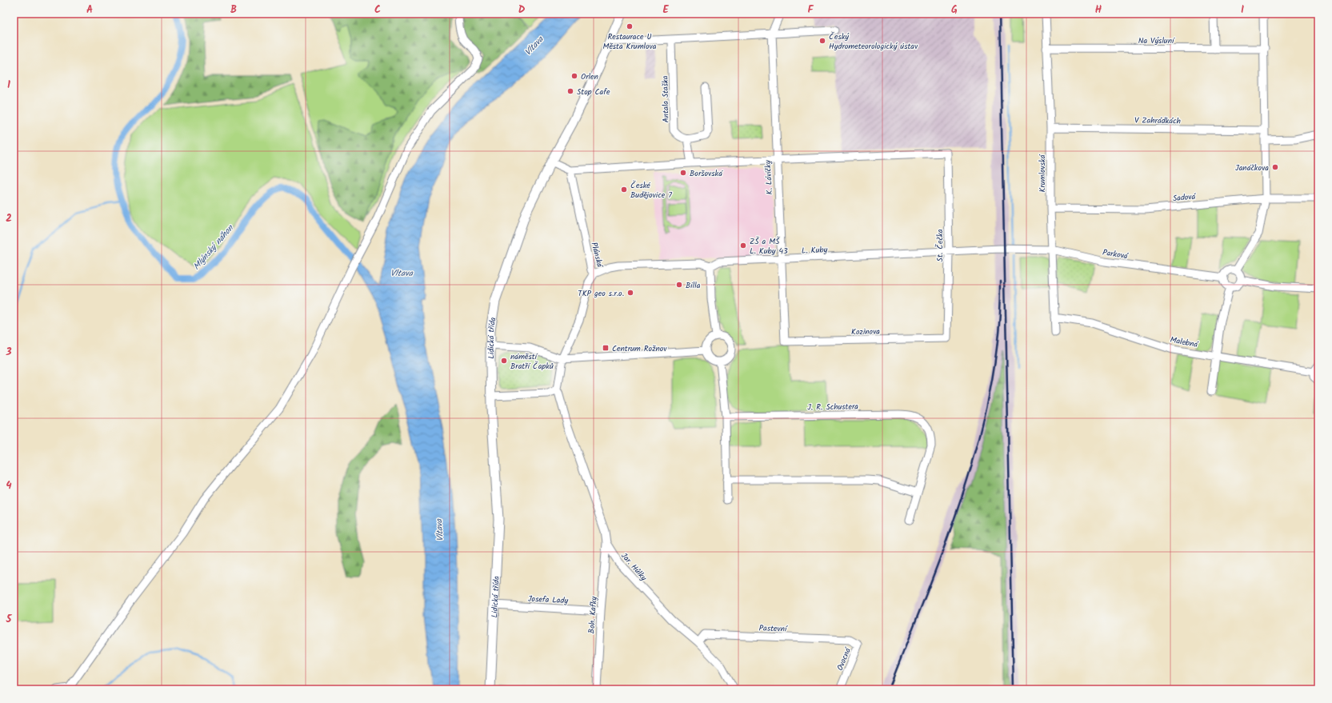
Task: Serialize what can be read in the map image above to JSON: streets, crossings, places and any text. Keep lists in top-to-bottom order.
{
  "streets": {
    "street": [
      "Na Výsluní",
      "Antala Staška",
      "V Zahrádkách",
      "Krumlovská",
      "K. Lávičky",
      "Sadová",
      "St. Čečka",
      "L. Kuby",
      "Parková",
      "Plánská",
      "Kozinova",
      "Lidická třída",
      "Malebná",
      "J. R. Schustera",
      "Jar. Hůlky",
      "Josefa Lady",
      "Boh. Kafky",
      "Pastevní",
      "Ovocná"
    ]
  },
  "crossings": [
    ["Na Výsluní", "Krumlovská"],
    ["V Zahrádkách", "Krumlovská"],
    ["Krumlovská", "Sadová"],
    ["Krumlovská", "Parková"],
    ["Krumlovská", "Malebná"],
    ["K. Lávičky", "St. Čečka"],
    ["K. Lávičky", "L. Kuby"],
    ["K. Lávičky", "Kozinova"],
    ["St. Čečka", "L. Kuby"],
    ["St. Čečka", "Kozinova"],
    ["L. Kuby", "Parková"],
    ["L. Kuby", "Plánská"],
    ["Plánská", "Jar. Hůlky"],
    ["Lidická třída", "Josefa Lady"],
    ["Jar. Hůlky", "Boh. Kafky"],
    ["Jar. Hůlky", "Pastevní"],
    ["Josefa Lady", "Boh. Kafky"],
    ["Pastevní", "Ovocná"]
  ],
  "water": ["Vltava", "Mlýnský náhon"],
  "places": {
    "other": [
      "Restaurace U Města Krumlova",
      "Český Hydrometeorologický ústav",
      "Orlen",
      "Stop Cafe",
      "Janáčkova",
      "Boršovská",
      "České Budějovice 7",
      "ZŠ a MŠ L. Kuby 43",
      "Billa",
      "TKP geo s.r.o.",
      "náměstí Bratří Čapků"
    ],
    "transit": ["Centrum Rožnov"]
  },
  "grid": {
    "columns": [
      "A",
      "B",
      "C",
      "D",
      "E",
      "F",
      "G",
      "H",
      "I"
    ],
    "rows": [
      "1",
      "2",
      "3",
      "4",
      "5"
    ]
  }
}
